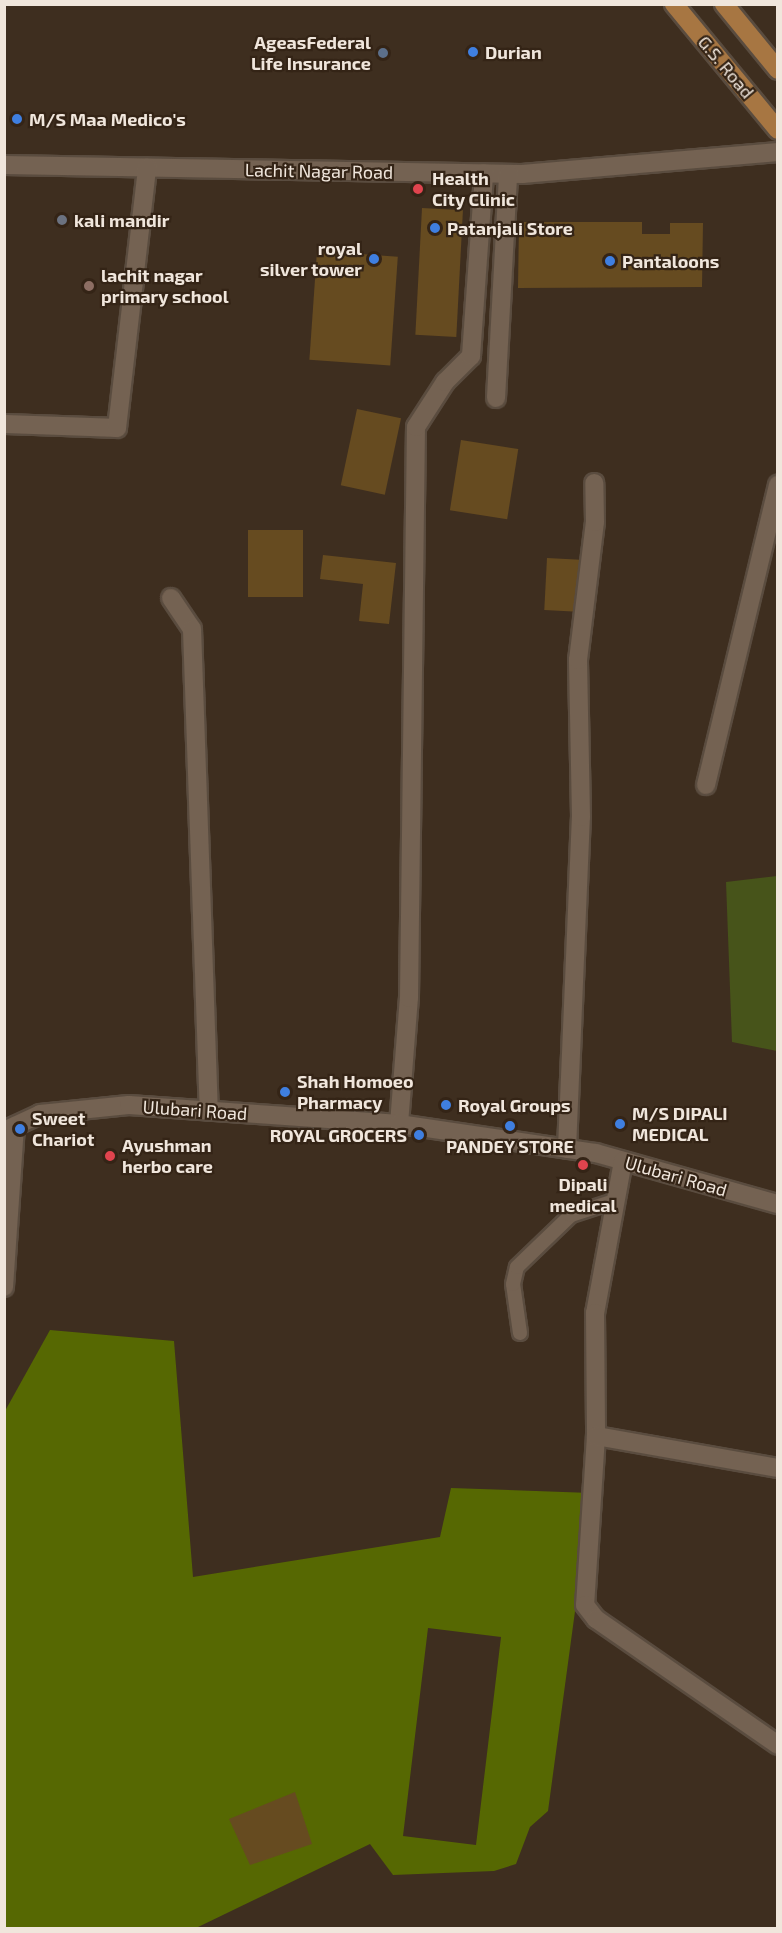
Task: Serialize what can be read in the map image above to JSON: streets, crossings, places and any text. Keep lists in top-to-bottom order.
{
  "streets": {
    "main road": ["G.S. Road"],
    "street": ["Lachit Nagar Road", "Ulubari Road"]
  },
  "places": [
    "Durian",
    "AgeasFederal Life Insurance",
    "M/S Maa Medico's",
    "Health City Clinic",
    "kali mandir",
    "Patanjali Store",
    "royal silver tower",
    "Pantaloons",
    "lachit nagar primary school",
    "Shah Homoeo Pharmacy",
    "Royal Groups",
    "M/S DIPALI MEDICAL",
    "PANDEY STORE",
    "Sweet Chariot",
    "ROYAL GROCERS",
    "Ayushman herbo care",
    "Dipali medical"
  ]
}
